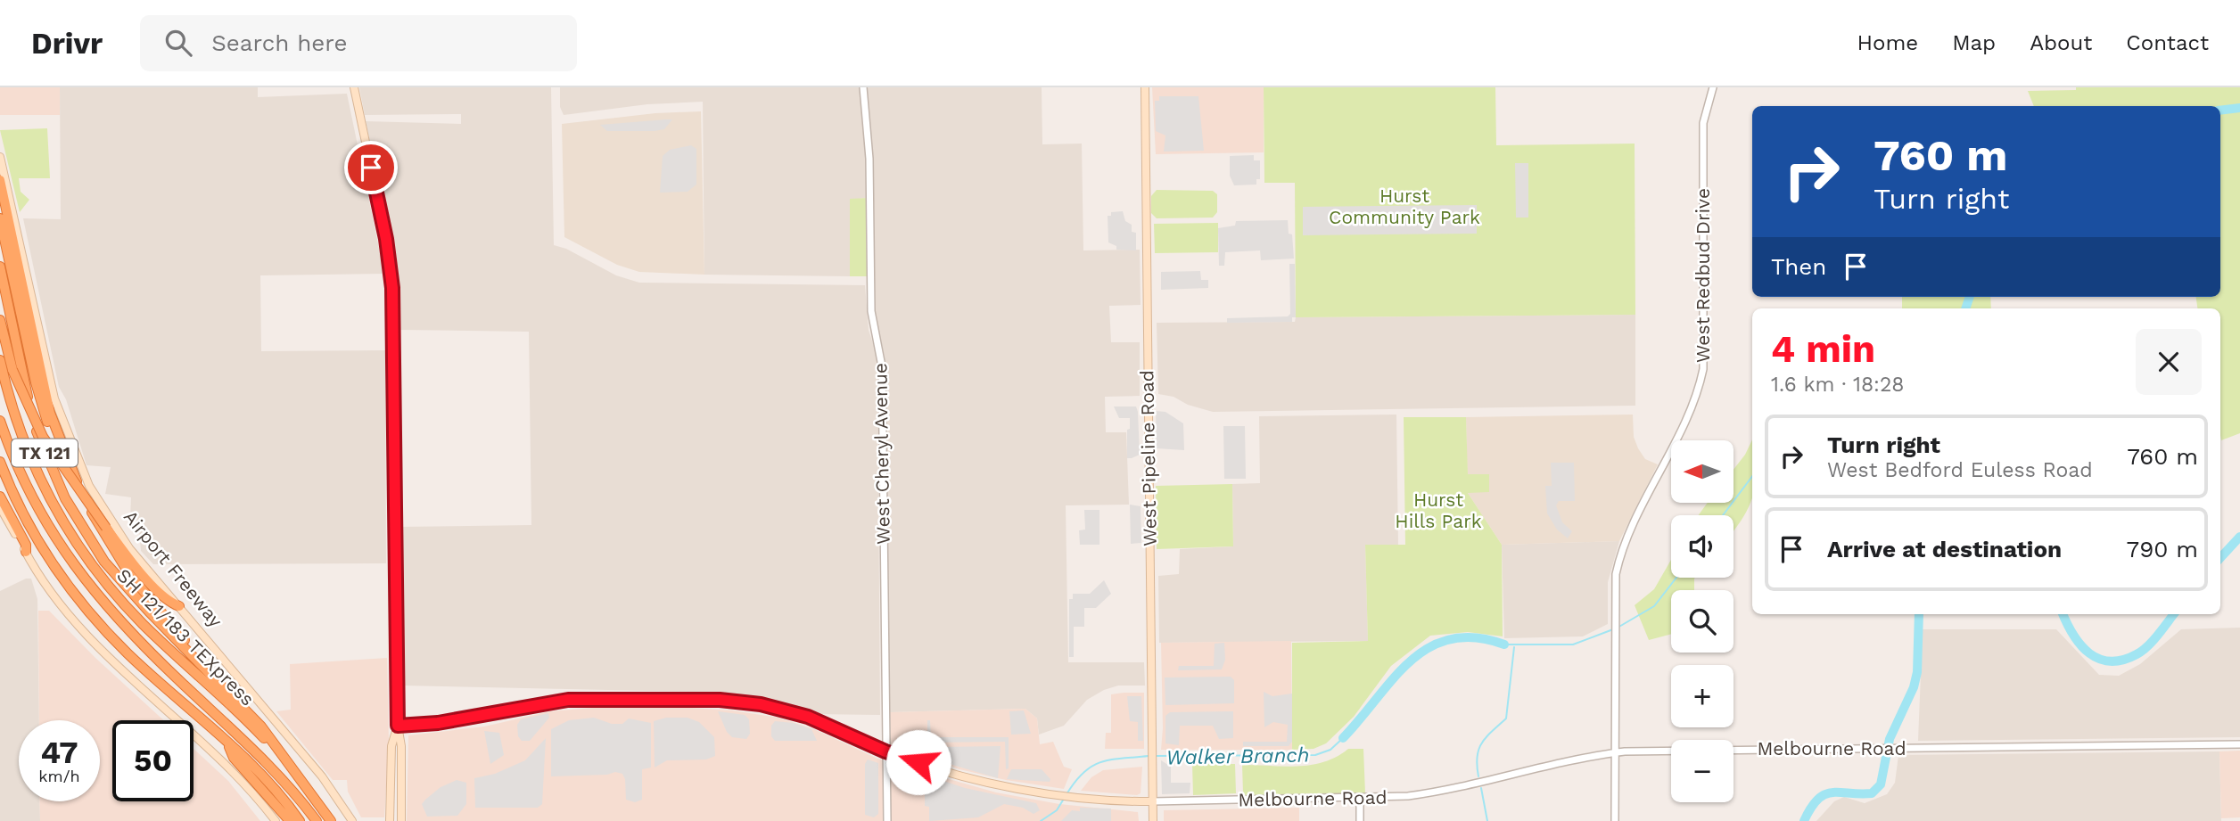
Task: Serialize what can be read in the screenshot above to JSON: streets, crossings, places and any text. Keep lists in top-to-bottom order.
{
  "streets": {
    "highway": ["TX 121", "SH 121/183 TEXpress"],
    "main road": ["West Pipeline Road", "Airport Freeway", "Melbourne Road"],
    "street": ["West Redbud Drive", "West Cheryl Avenue"]
  },
  "crossings": [
    ["West Redbud Drive", "Melbourne Road"],
    ["TX 121", "SH 121/183 TEXpress"],
    ["West Cheryl Avenue", "Melbourne Road"],
    ["West Pipeline Road", "Melbourne Road"]
  ],
  "water": ["Walker Branch"],
  "parks": ["Hurst Community Park", "Hurst Hills Park"],
  "north": "left",
  "page": {
    "header": "Drivr",
    "search": "Search here",
    "nav": [
      "Home",
      "Map",
      "About",
      "Contact"
    ],
    "turn": ["760 m", "Turn right"],
    "then": "Then",
    "heading": ["4 min", "1.6 km · 18:28"],
    "list": [
      {
        "name": "Turn right",
        "note": "West Bedford Euless Road",
        "value": "760 m"
      },
      {
        "name": "Arrive at destination",
        "value": "790 m"
      }
    ],
    "map_buttons": ["+", "−"],
    "speed": "47 km/h",
    "limit": "50"
  }
}
